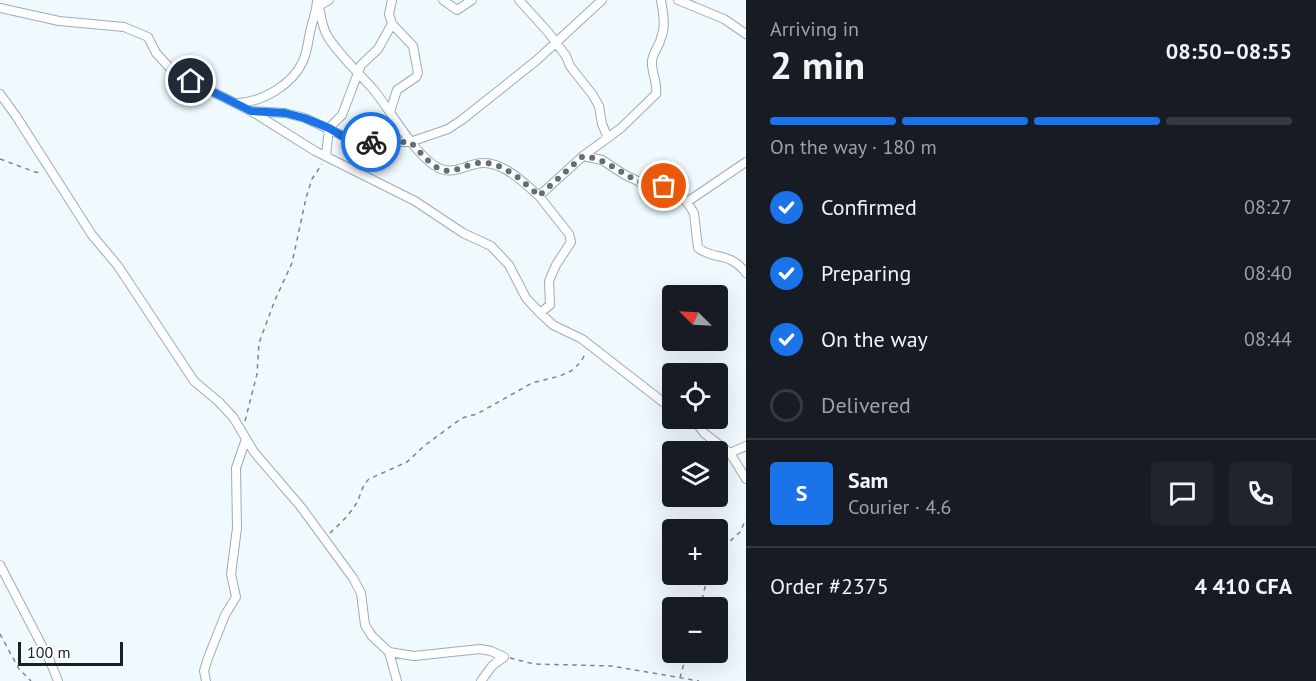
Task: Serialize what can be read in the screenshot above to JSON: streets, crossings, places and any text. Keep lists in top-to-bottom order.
{
  "scale_bar": "100 m",
  "north": "top left",
  "page": {
    "heading": ["2 min", "Arriving in", "08:50–08:55"],
    "panel": [
      "Sam",
      "Courier · 4.6",
      "Order #2375",
      "4 410 CFA"
    ],
    "bar": "On the way · 180 m",
    "list": [
      ["Confirmed", "08:27"],
      ["Preparing", "08:40"],
      ["On the way", "08:44"],
      "Delivered"
    ],
    "map_buttons": ["+", "−"],
    "round": "S",
    "scale": "100 m"
  }
}
